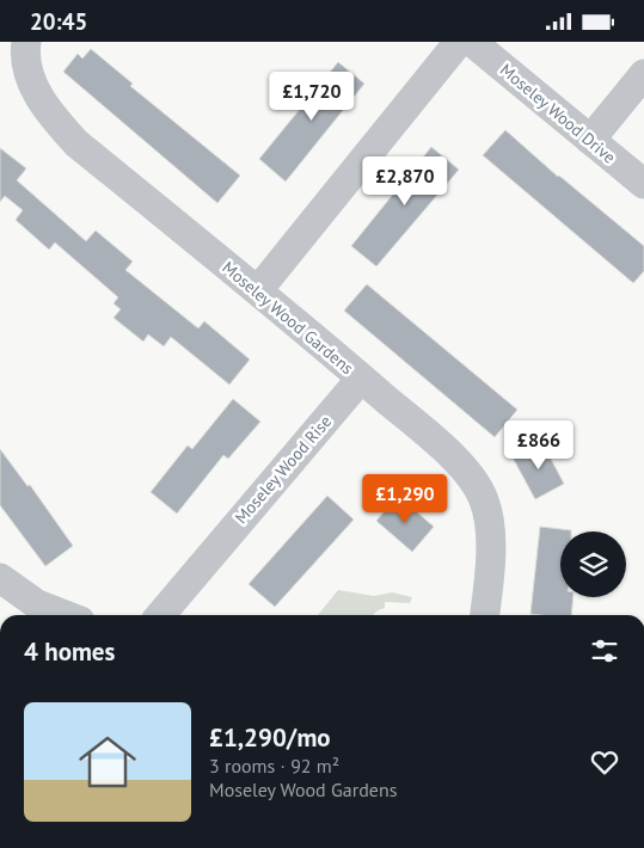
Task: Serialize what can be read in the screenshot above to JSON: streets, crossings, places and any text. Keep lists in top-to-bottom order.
{
  "streets": {
    "street": ["Moseley Wood Drive", "Moseley Wood Gardens", "Moseley Wood Rise"]
  },
  "crossings": [
    ["Moseley Wood Gardens", "Moseley Wood Rise"]
  ],
  "page": {
    "status": "20:45",
    "price": [
      "£1,720",
      "£2,870",
      "£866",
      "£1,290"
    ],
    "heading": "4 homes",
    "list": [
      {
        "name": "£1,290/mo",
        "note": "3 rooms · 92 m² · Moseley Wood Gardens"
      }
    ]
  }
}
